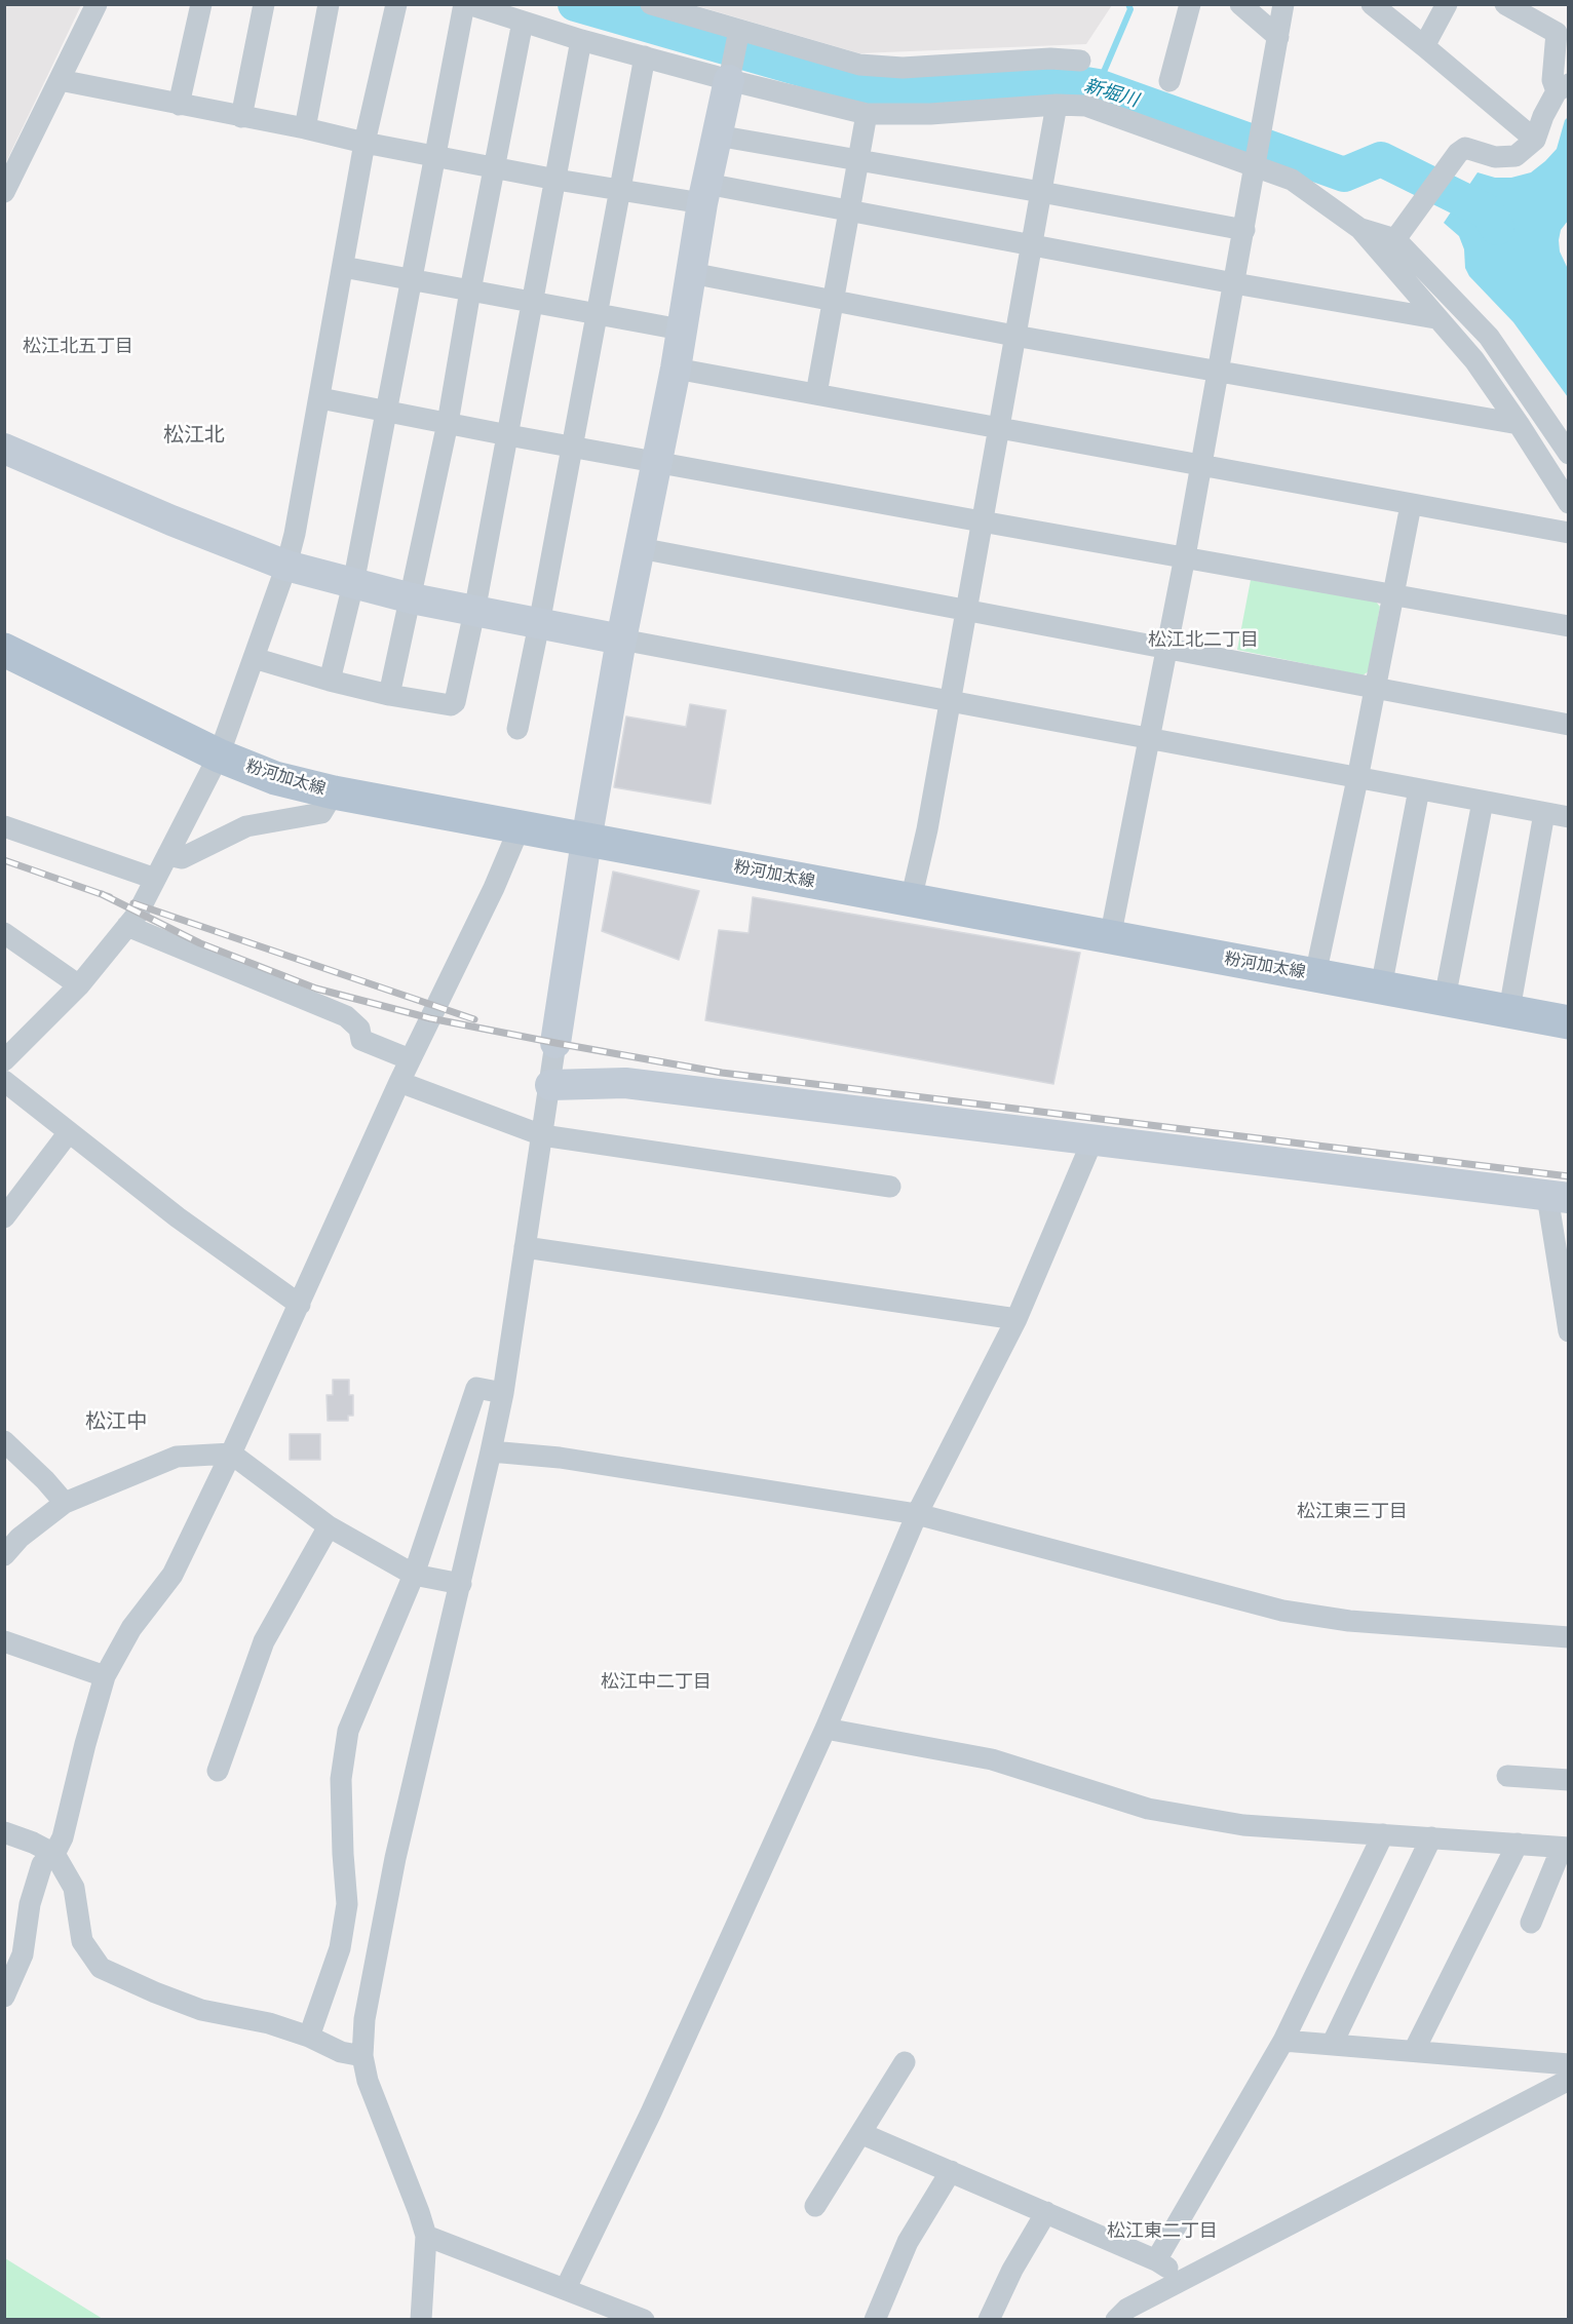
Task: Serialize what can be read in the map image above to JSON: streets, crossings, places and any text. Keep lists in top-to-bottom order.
{
  "streets": {
    "main road": ["粉河加太線"]
  },
  "districts": [
    "松江北五丁目",
    "松江北",
    "松江北二丁目",
    "松江中",
    "松江東三丁目",
    "松江中二丁目",
    "松江東二丁目"
  ],
  "water": ["新堀川"]
}
